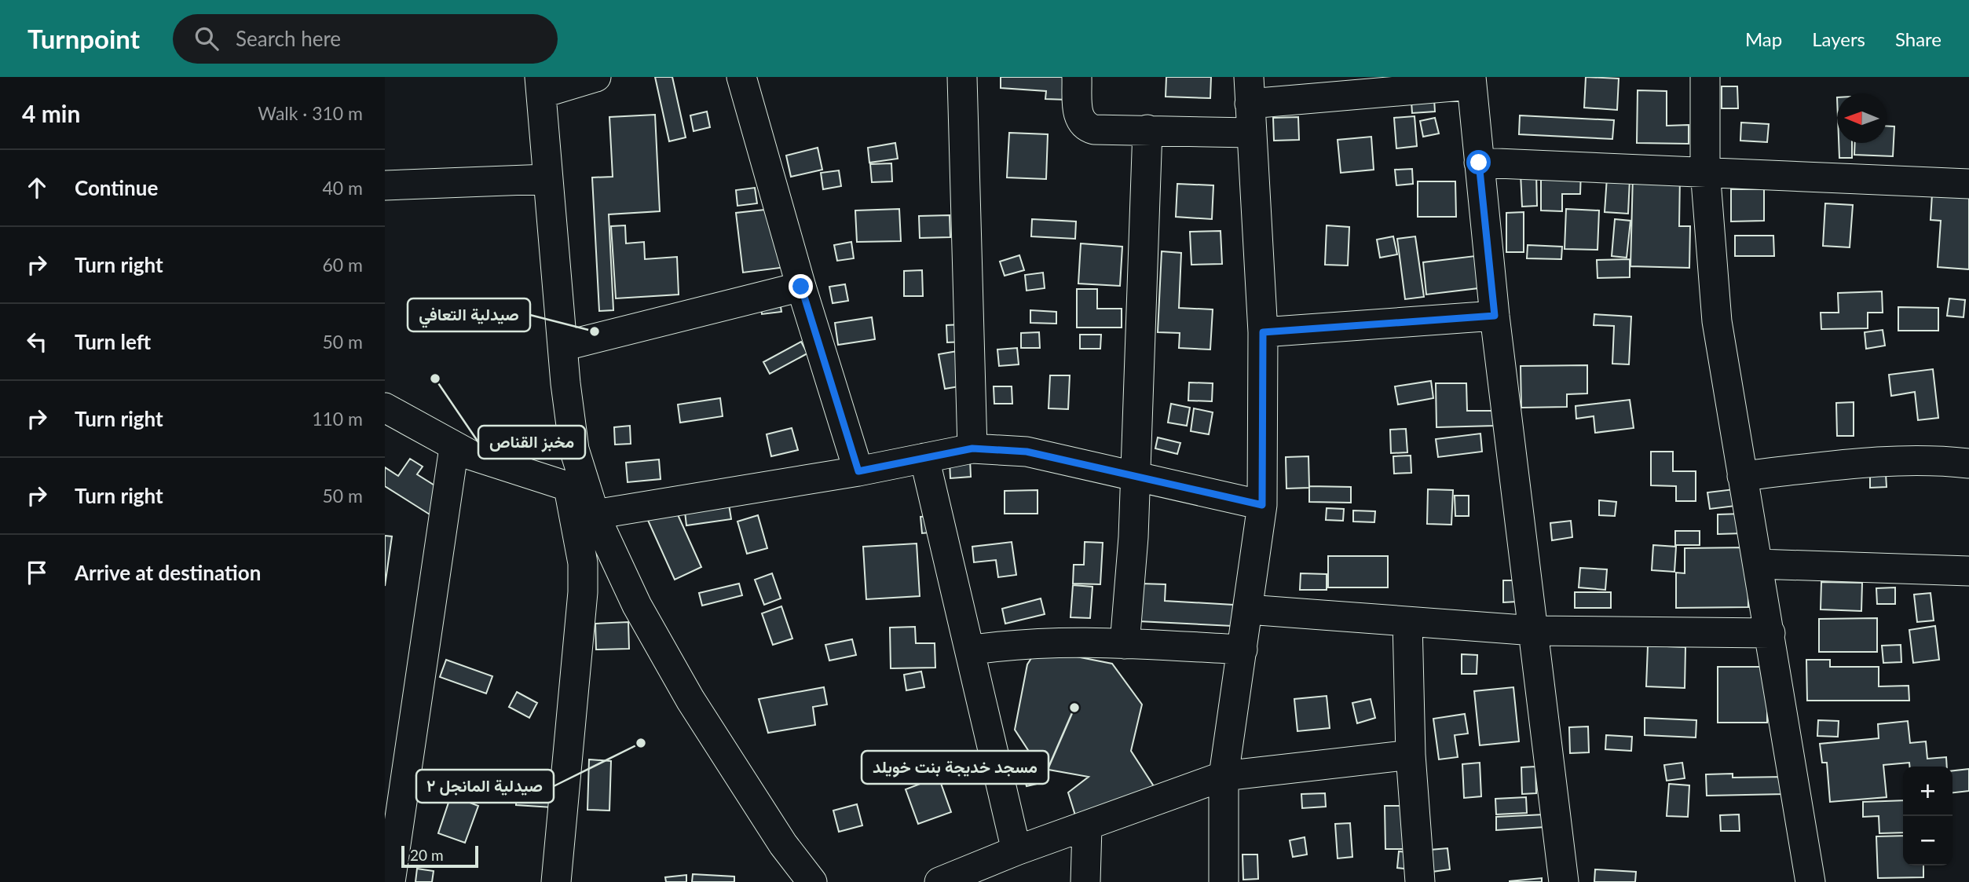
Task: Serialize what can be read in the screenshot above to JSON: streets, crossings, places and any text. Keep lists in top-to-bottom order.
{
  "places": [
    "صيدلية التعافي",
    "مخبز القناص",
    "مسجد خديجة بنت خويلد",
    "صيدلية المانجل ٢"
  ],
  "scale_bar": "20 m",
  "north": "left",
  "page": {
    "header": "Turnpoint",
    "search": "Search here",
    "nav": ["Map", "Layers", "Share"],
    "heading": ["4 min", "Walk · 310 m"],
    "list": [
      ["Continue", "40 m"],
      ["Turn right", "60 m"],
      ["Turn left", "50 m"],
      ["Turn right", "110 m"],
      ["Turn right", "50 m"],
      "Arrive at destination"
    ],
    "map_buttons": ["+", "−"],
    "scale": "20 m"
  }
}
